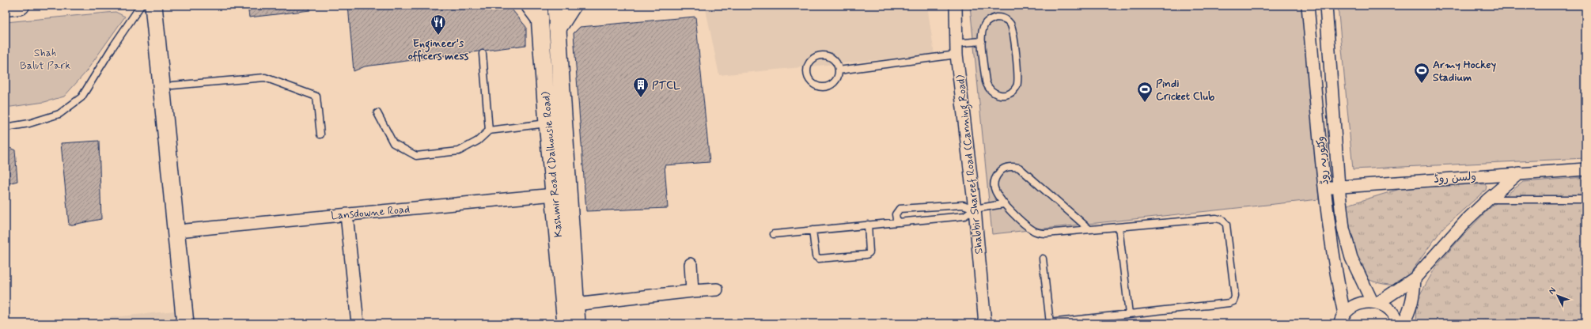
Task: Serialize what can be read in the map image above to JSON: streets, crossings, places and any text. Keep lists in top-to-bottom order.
{
  "streets": {
    "main road": ["Kashmir Road (Dalhousie Road)"],
    "street": [
      "وکٹوریہ روڈ",
      "Shabbir Shareef Road (Canning Road)",
      "ولسن روڈ",
      "Lansdowne Road"
    ]
  },
  "crossings": [
    ["وکٹوریہ روڈ", "ولسن روڈ"],
    ["Kashmir Road (Dalhousie Road)", "Lansdowne Road"]
  ],
  "parks": ["Shah Balut Park"],
  "places": {
    "restaurant": ["Engineer's officers mess"],
    "sports": ["Army Hockey Stadium", "Pindi Cricket Club"],
    "building": ["PTCL"]
  },
  "north": "top left"
}
